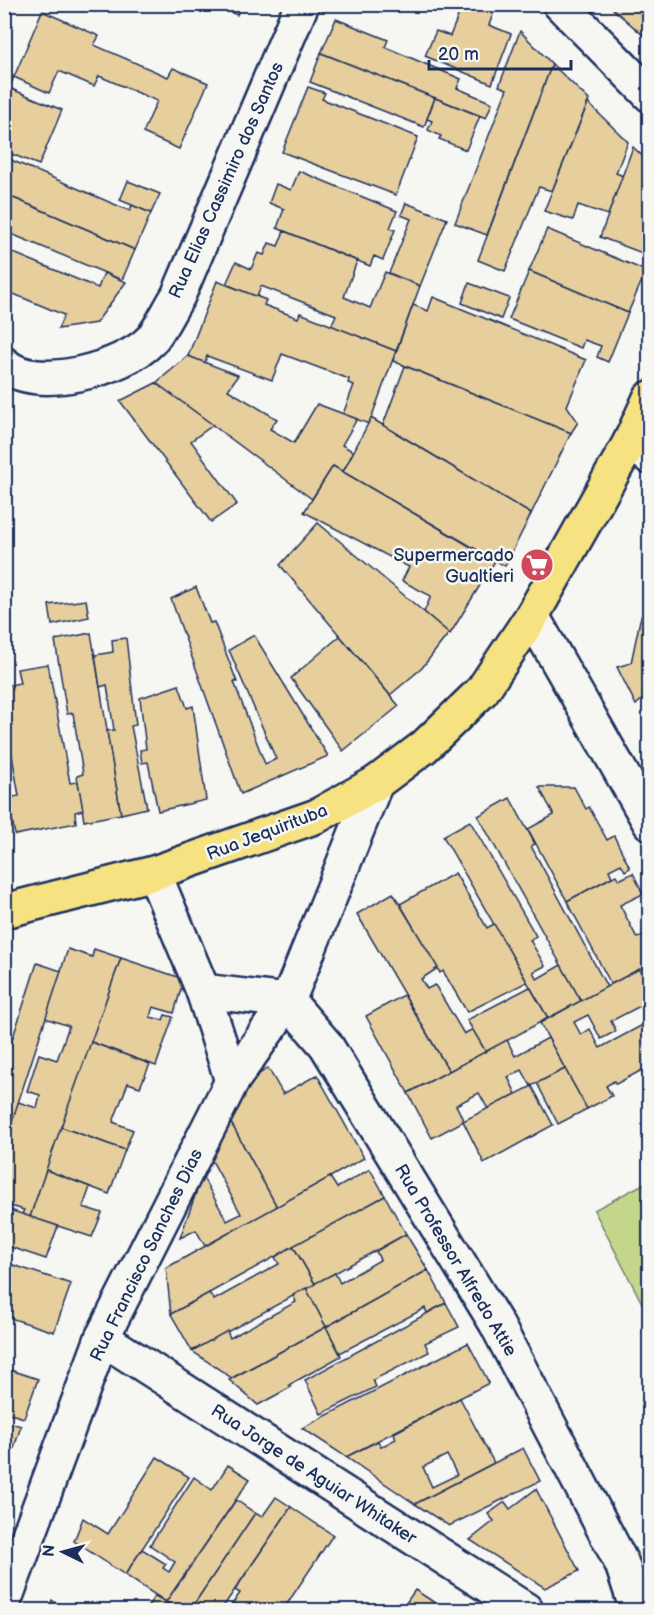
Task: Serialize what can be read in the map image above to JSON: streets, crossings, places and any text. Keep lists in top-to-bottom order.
{
  "streets": {
    "main road": ["Rua Jequirituba"],
    "street": [
      "Rua Elias Cassimiro dos Santos",
      "Rua Francisco Sanches Dias",
      "Rua Professor Alfredo Attie",
      "Rua Jorge de Aguiar Whitaker"
    ]
  },
  "crossings": [
    ["Rua Jequirituba", "Rua Francisco Sanches Dias"],
    ["Rua Francisco Sanches Dias", "Rua Professor Alfredo Attie"],
    ["Rua Francisco Sanches Dias", "Rua Jorge de Aguiar Whitaker"]
  ],
  "places": {
    "supermarket": ["Supermercado Gualtieri"]
  },
  "scale_bar": "20 m",
  "north": "left"
}
